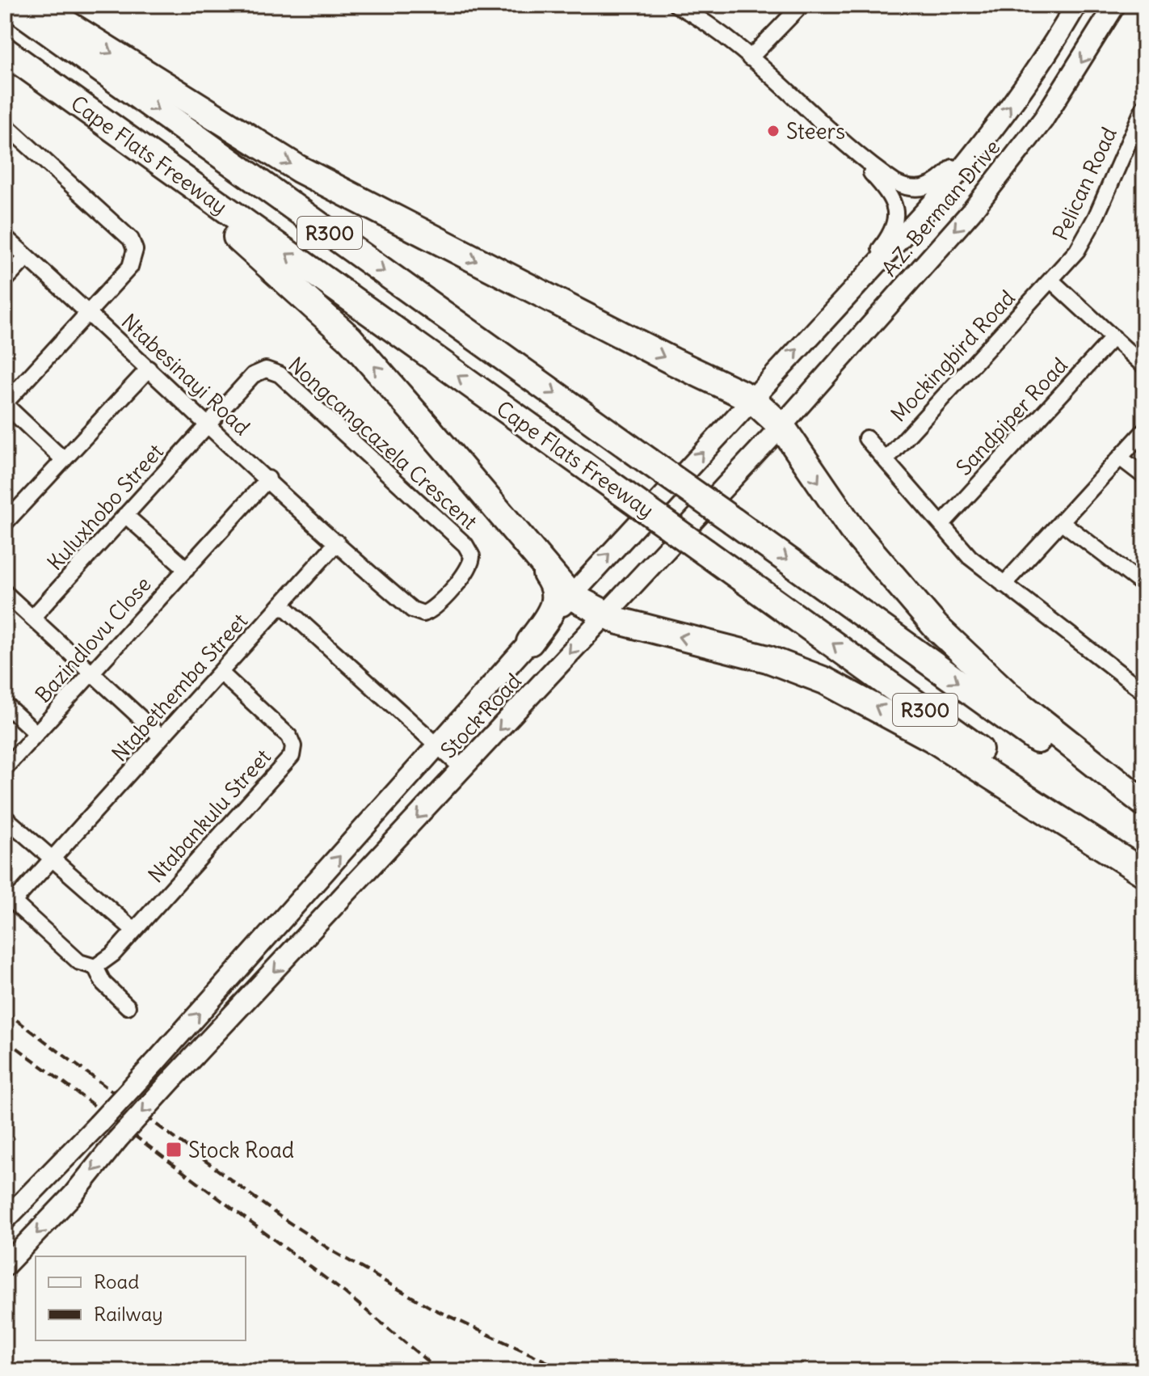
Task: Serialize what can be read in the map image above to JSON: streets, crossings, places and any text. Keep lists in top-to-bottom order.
{
  "streets": {
    "highway": ["Cape Flats Freeway", "R300"],
    "main road": ["A.Z. Berman Drive", "Stock Road"],
    "street": [
      "Pelican Road",
      "Mockingbird Road",
      "Ntabesinayi Road",
      "Sandpiper Road",
      "Nongcangcazela Crescent",
      "Kuluxhobo Street",
      "Bazindlovu Close",
      "Ntabethemba Street",
      "Ntabankulu Street"
    ]
  },
  "crossings": [
    ["Pelican Road", "Mockingbird Road"],
    ["A.Z. Berman Drive", "Stock Road"],
    ["Ntabesinayi Road", "Nongcangcazela Crescent"],
    ["Ntabesinayi Road", "Kuluxhobo Street"],
    ["Ntabesinayi Road", "Bazindlovu Close"],
    ["Ntabesinayi Road", "Ntabethemba Street"],
    ["Nongcangcazela Crescent", "Kuluxhobo Street"],
    ["Nongcangcazela Crescent", "Ntabethemba Street"],
    ["Ntabethemba Street", "Ntabankulu Street"]
  ],
  "places": {
    "other": ["Steers"],
    "transit": ["Stock Road"]
  },
  "legend": ["Road", "Railway"]
}
